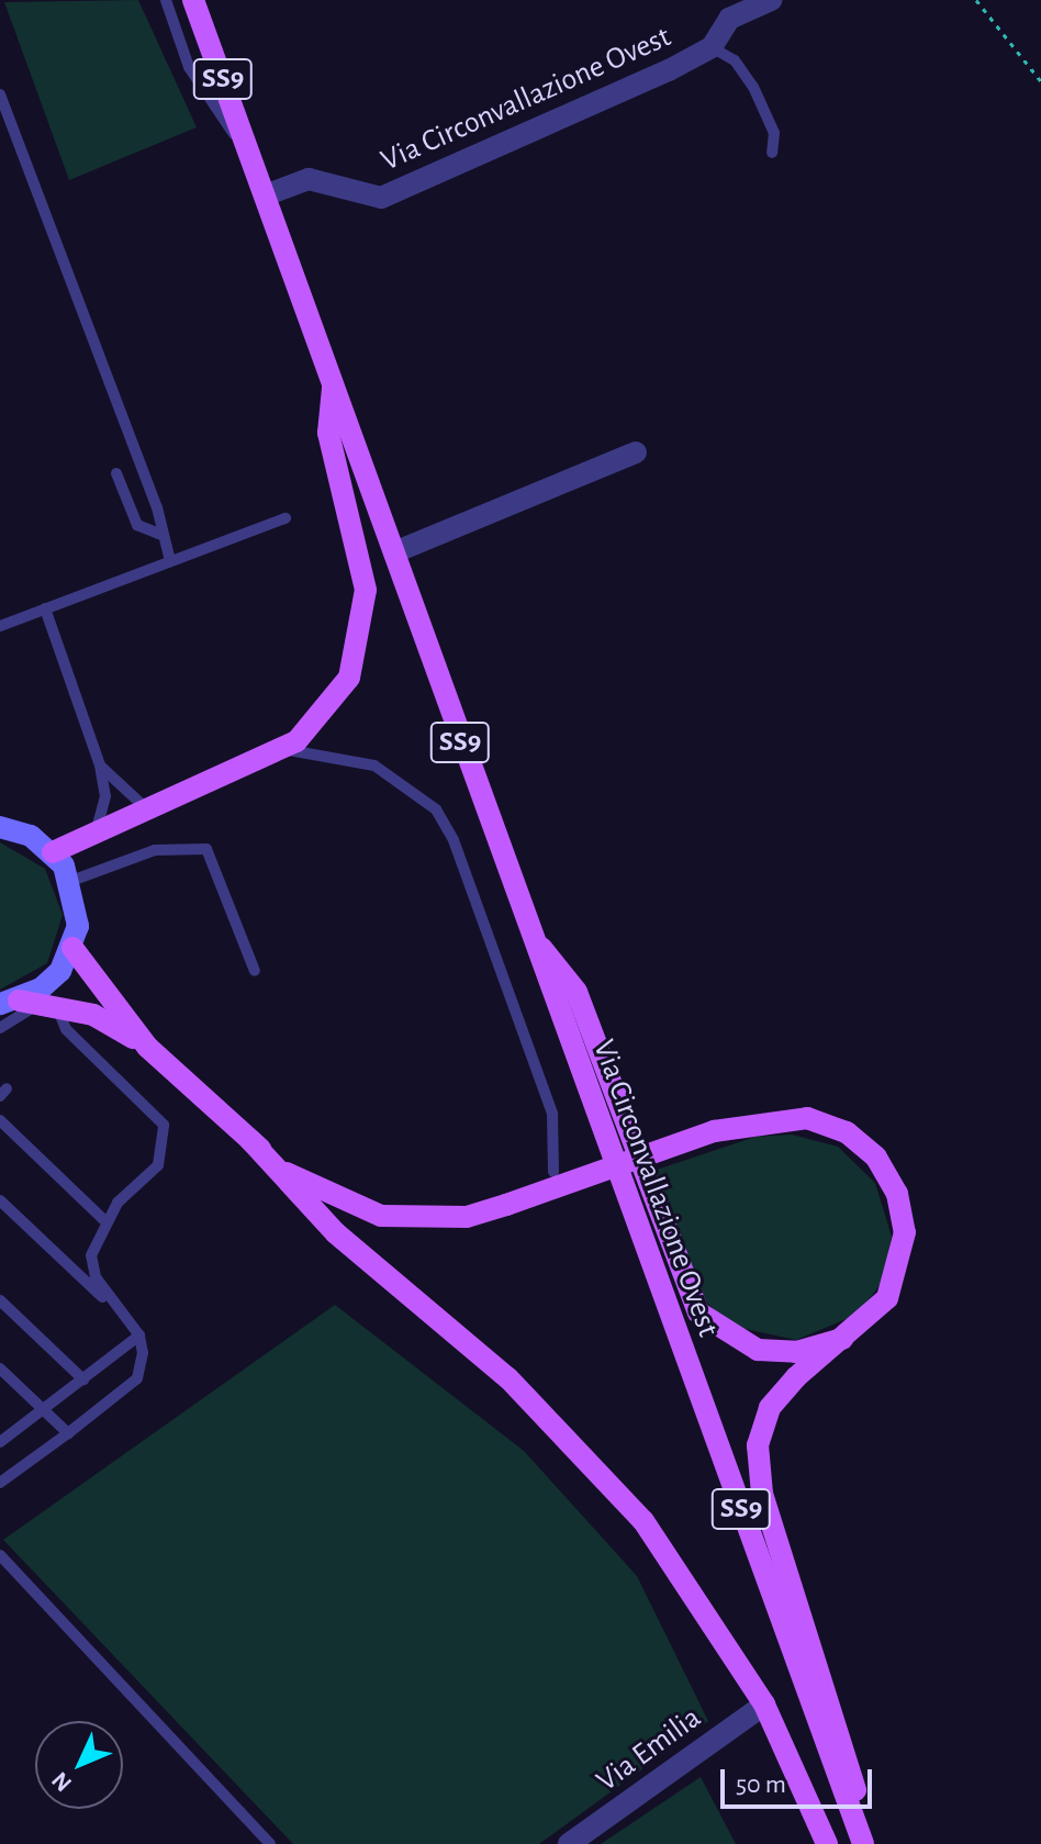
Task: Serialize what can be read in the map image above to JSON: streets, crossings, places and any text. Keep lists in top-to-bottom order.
{
  "streets": {
    "main road": ["SS9", "Via Circonvallazione Ovest"],
    "street": ["Via Emilia"]
  },
  "scale_bar": "50 m",
  "north": "bottom left"
}
